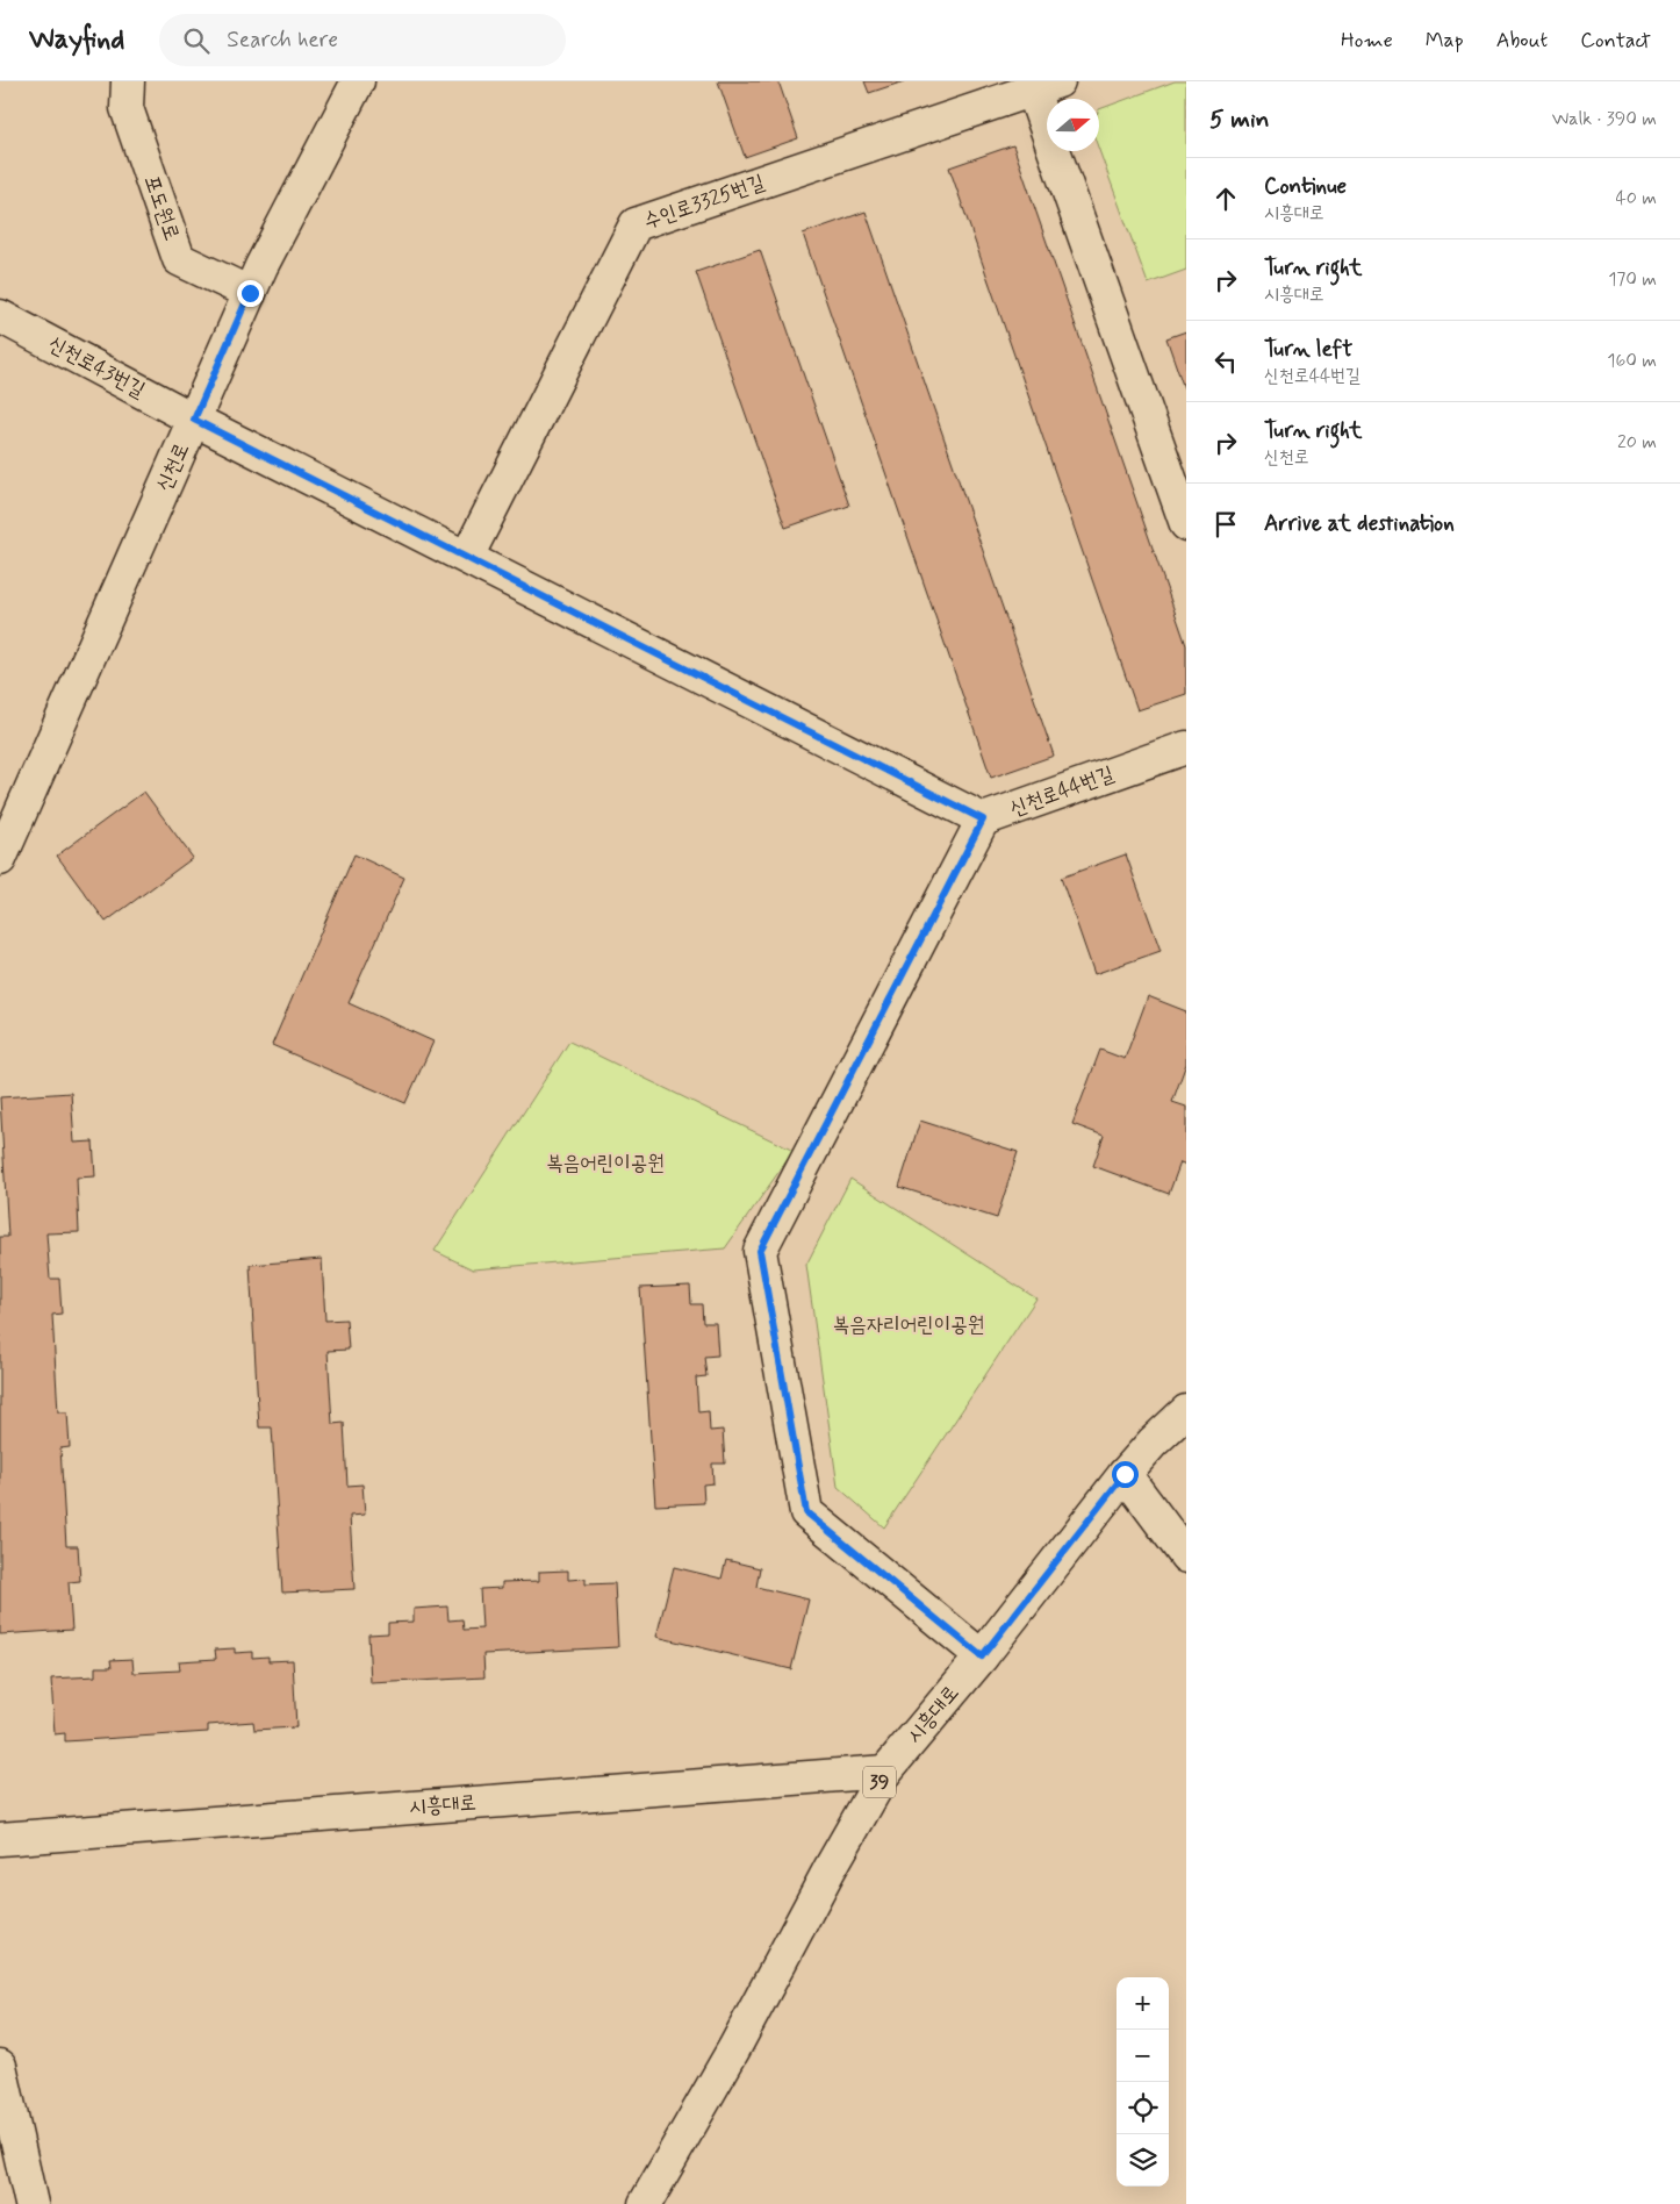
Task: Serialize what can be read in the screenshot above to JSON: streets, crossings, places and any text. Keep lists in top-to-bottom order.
{
  "streets": {
    "street": [
      "수인로3325번길",
      "포도원로",
      "신천로43번길",
      "신천로",
      "신천로44번길",
      "시흥대로",
      "39"
    ]
  },
  "crossings": [
    ["수인로3325번길", "신천로44번길"],
    ["포도원로", "신천로"],
    ["신천로43번길", "신천로"],
    ["신천로43번길", "신천로44번길"],
    ["신천로", "신천로44번길"]
  ],
  "parks": ["복음어린이공원", "복음자리어린이공원"],
  "north": "right",
  "page": {
    "header": "Wayfind",
    "search": "Search here",
    "nav": [
      "Home",
      "Map",
      "About",
      "Contact"
    ],
    "heading": ["5 min", "Walk · 390 m"],
    "list": [
      ["Continue", "시흥대로", "40 m"],
      ["Turn right", "시흥대로", "170 m"],
      ["Turn left", "신천로44번길", "160 m"],
      ["Turn right", "신천로", "20 m"],
      "Arrive at destination"
    ],
    "map_buttons": ["+", "−"]
  }
}
